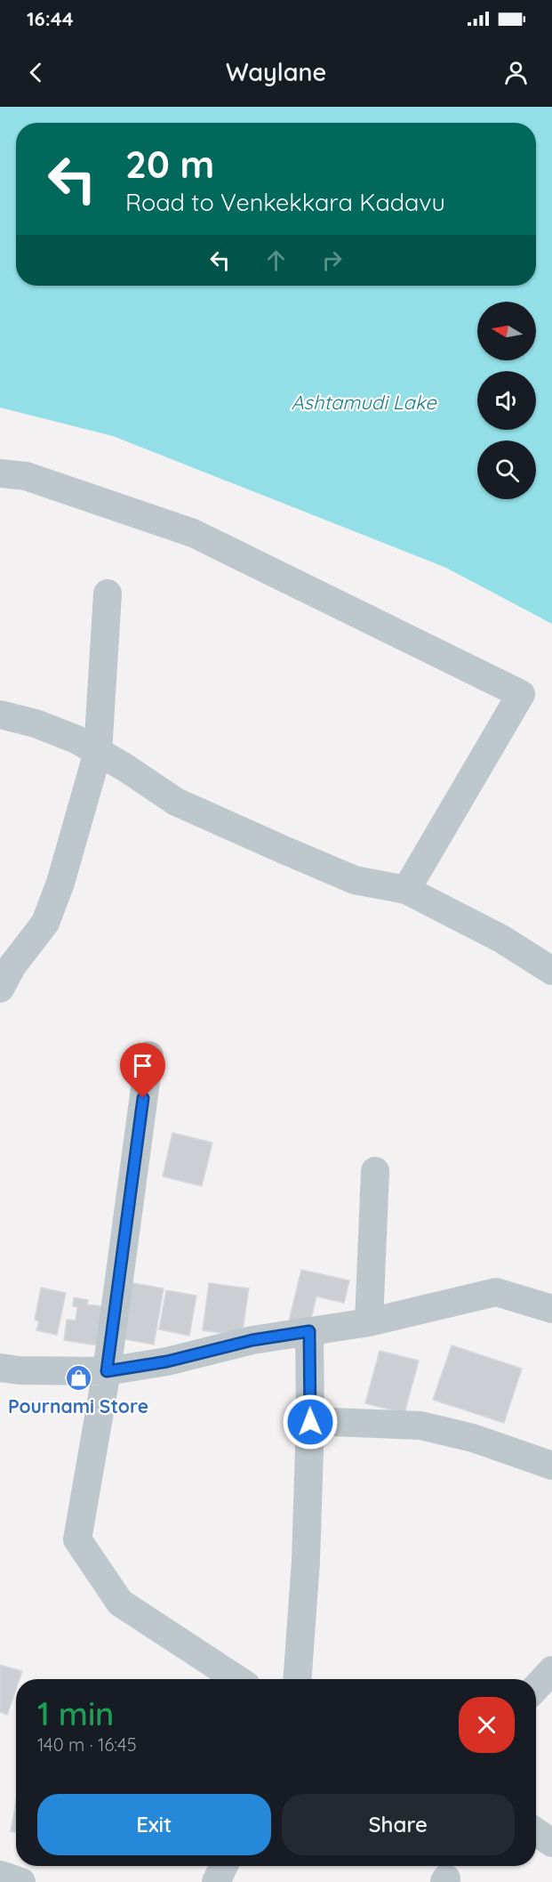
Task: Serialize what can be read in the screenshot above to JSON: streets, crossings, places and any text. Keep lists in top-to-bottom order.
{
  "water": ["Ashtamudi Lake"],
  "places": {
    "shop": ["Pournami Store"]
  },
  "north": "left",
  "page": {
    "status": "16:44",
    "header": "Waylane",
    "turn": ["20 m", "Road to Venkekkara Kadavu"],
    "heading": ["1 min", "140 m · 16:45"],
    "buttons": ["Exit", "Share"]
  }
}
